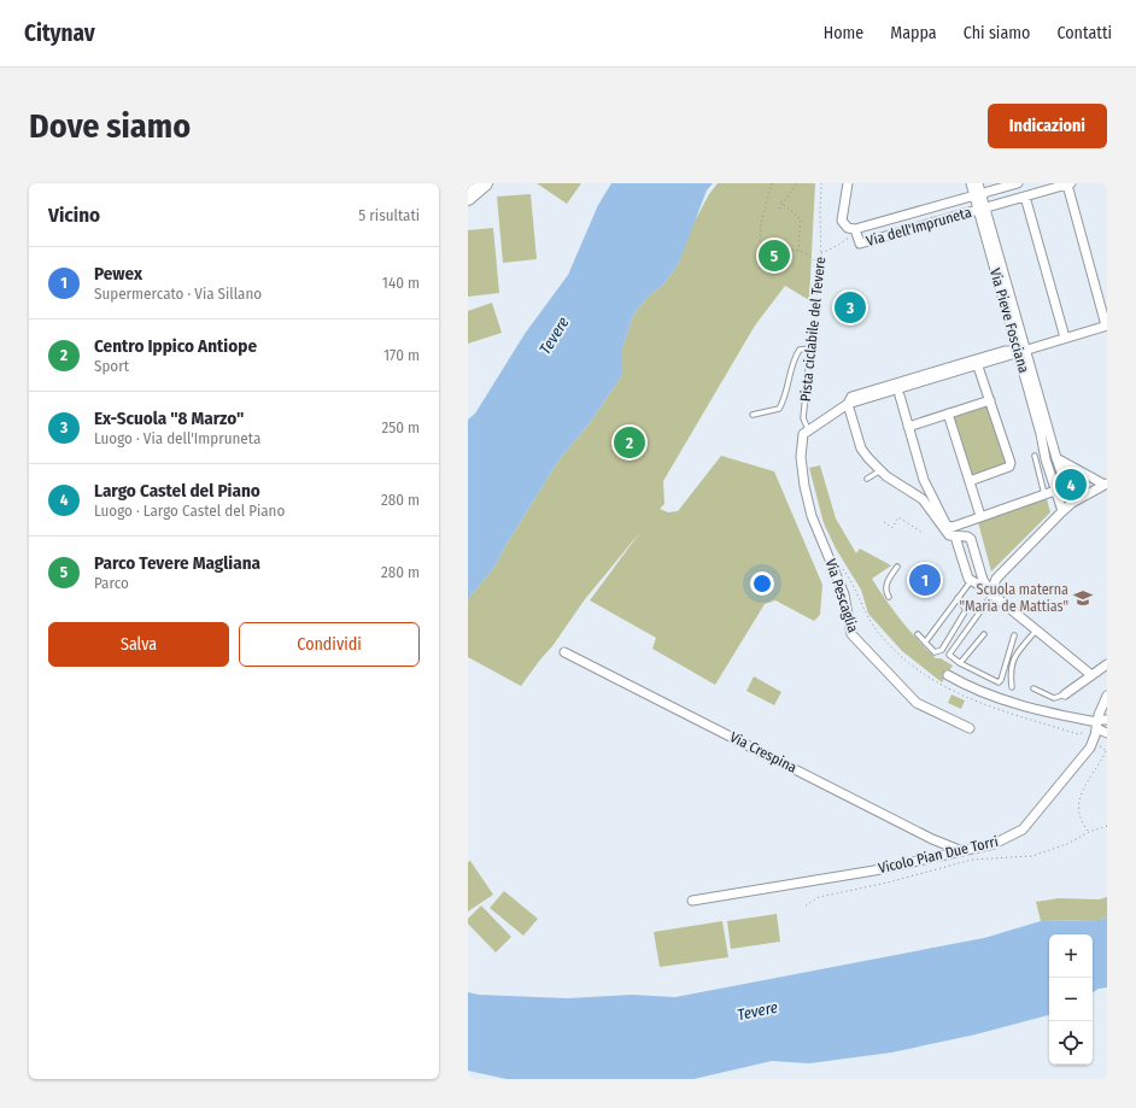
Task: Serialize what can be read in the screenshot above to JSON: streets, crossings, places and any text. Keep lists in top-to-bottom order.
{
  "streets": {
    "street": [
      "Via dell'Impruneta",
      "Via Pieve Fosciana",
      "Via Pescaglia",
      "Via Crespina",
      "Vicolo Pian Due Torri"
    ],
    "lane": ["Pista ciclabile del Tevere"]
  },
  "crossings": [
    ["Via dell'Impruneta", "Via Pieve Fosciana"],
    ["Pista ciclabile del Tevere", "Via Pescaglia"],
    ["Via Crespina", "Vicolo Pian Due Torri"]
  ],
  "water": ["Tevere"],
  "places": {
    "school or university": ["Scuola materna \"Maria de Mattias\""]
  },
  "page": {
    "header": "Citynav",
    "nav": [
      "Home",
      "Mappa",
      "Chi siamo",
      "Contatti"
    ],
    "buttons": [
      "Indicazioni",
      ["Salva", "Condividi"]
    ],
    "title": "Dove siamo",
    "heading": ["Vicino", "5 risultati"],
    "pins": [
      "5",
      "3",
      "2",
      "4",
      "1"
    ],
    "list": [
      {
        "mark": "1",
        "name": "Pewex",
        "note": "Supermercato · Via Sillano",
        "value": "140 m"
      },
      {
        "mark": "2",
        "name": "Centro Ippico Antiope",
        "note": "Sport",
        "value": "170 m"
      },
      {
        "mark": "3",
        "name": "Ex-Scuola \"8 Marzo\"",
        "note": "Luogo · Via dell'Impruneta",
        "value": "250 m"
      },
      {
        "mark": "4",
        "name": "Largo Castel del Piano",
        "note": "Luogo · Largo Castel del Piano",
        "value": "280 m"
      },
      {
        "mark": "5",
        "name": "Parco Tevere Magliana",
        "note": "Parco",
        "value": "280 m"
      }
    ],
    "map_buttons": ["+", "−"]
  }
}
